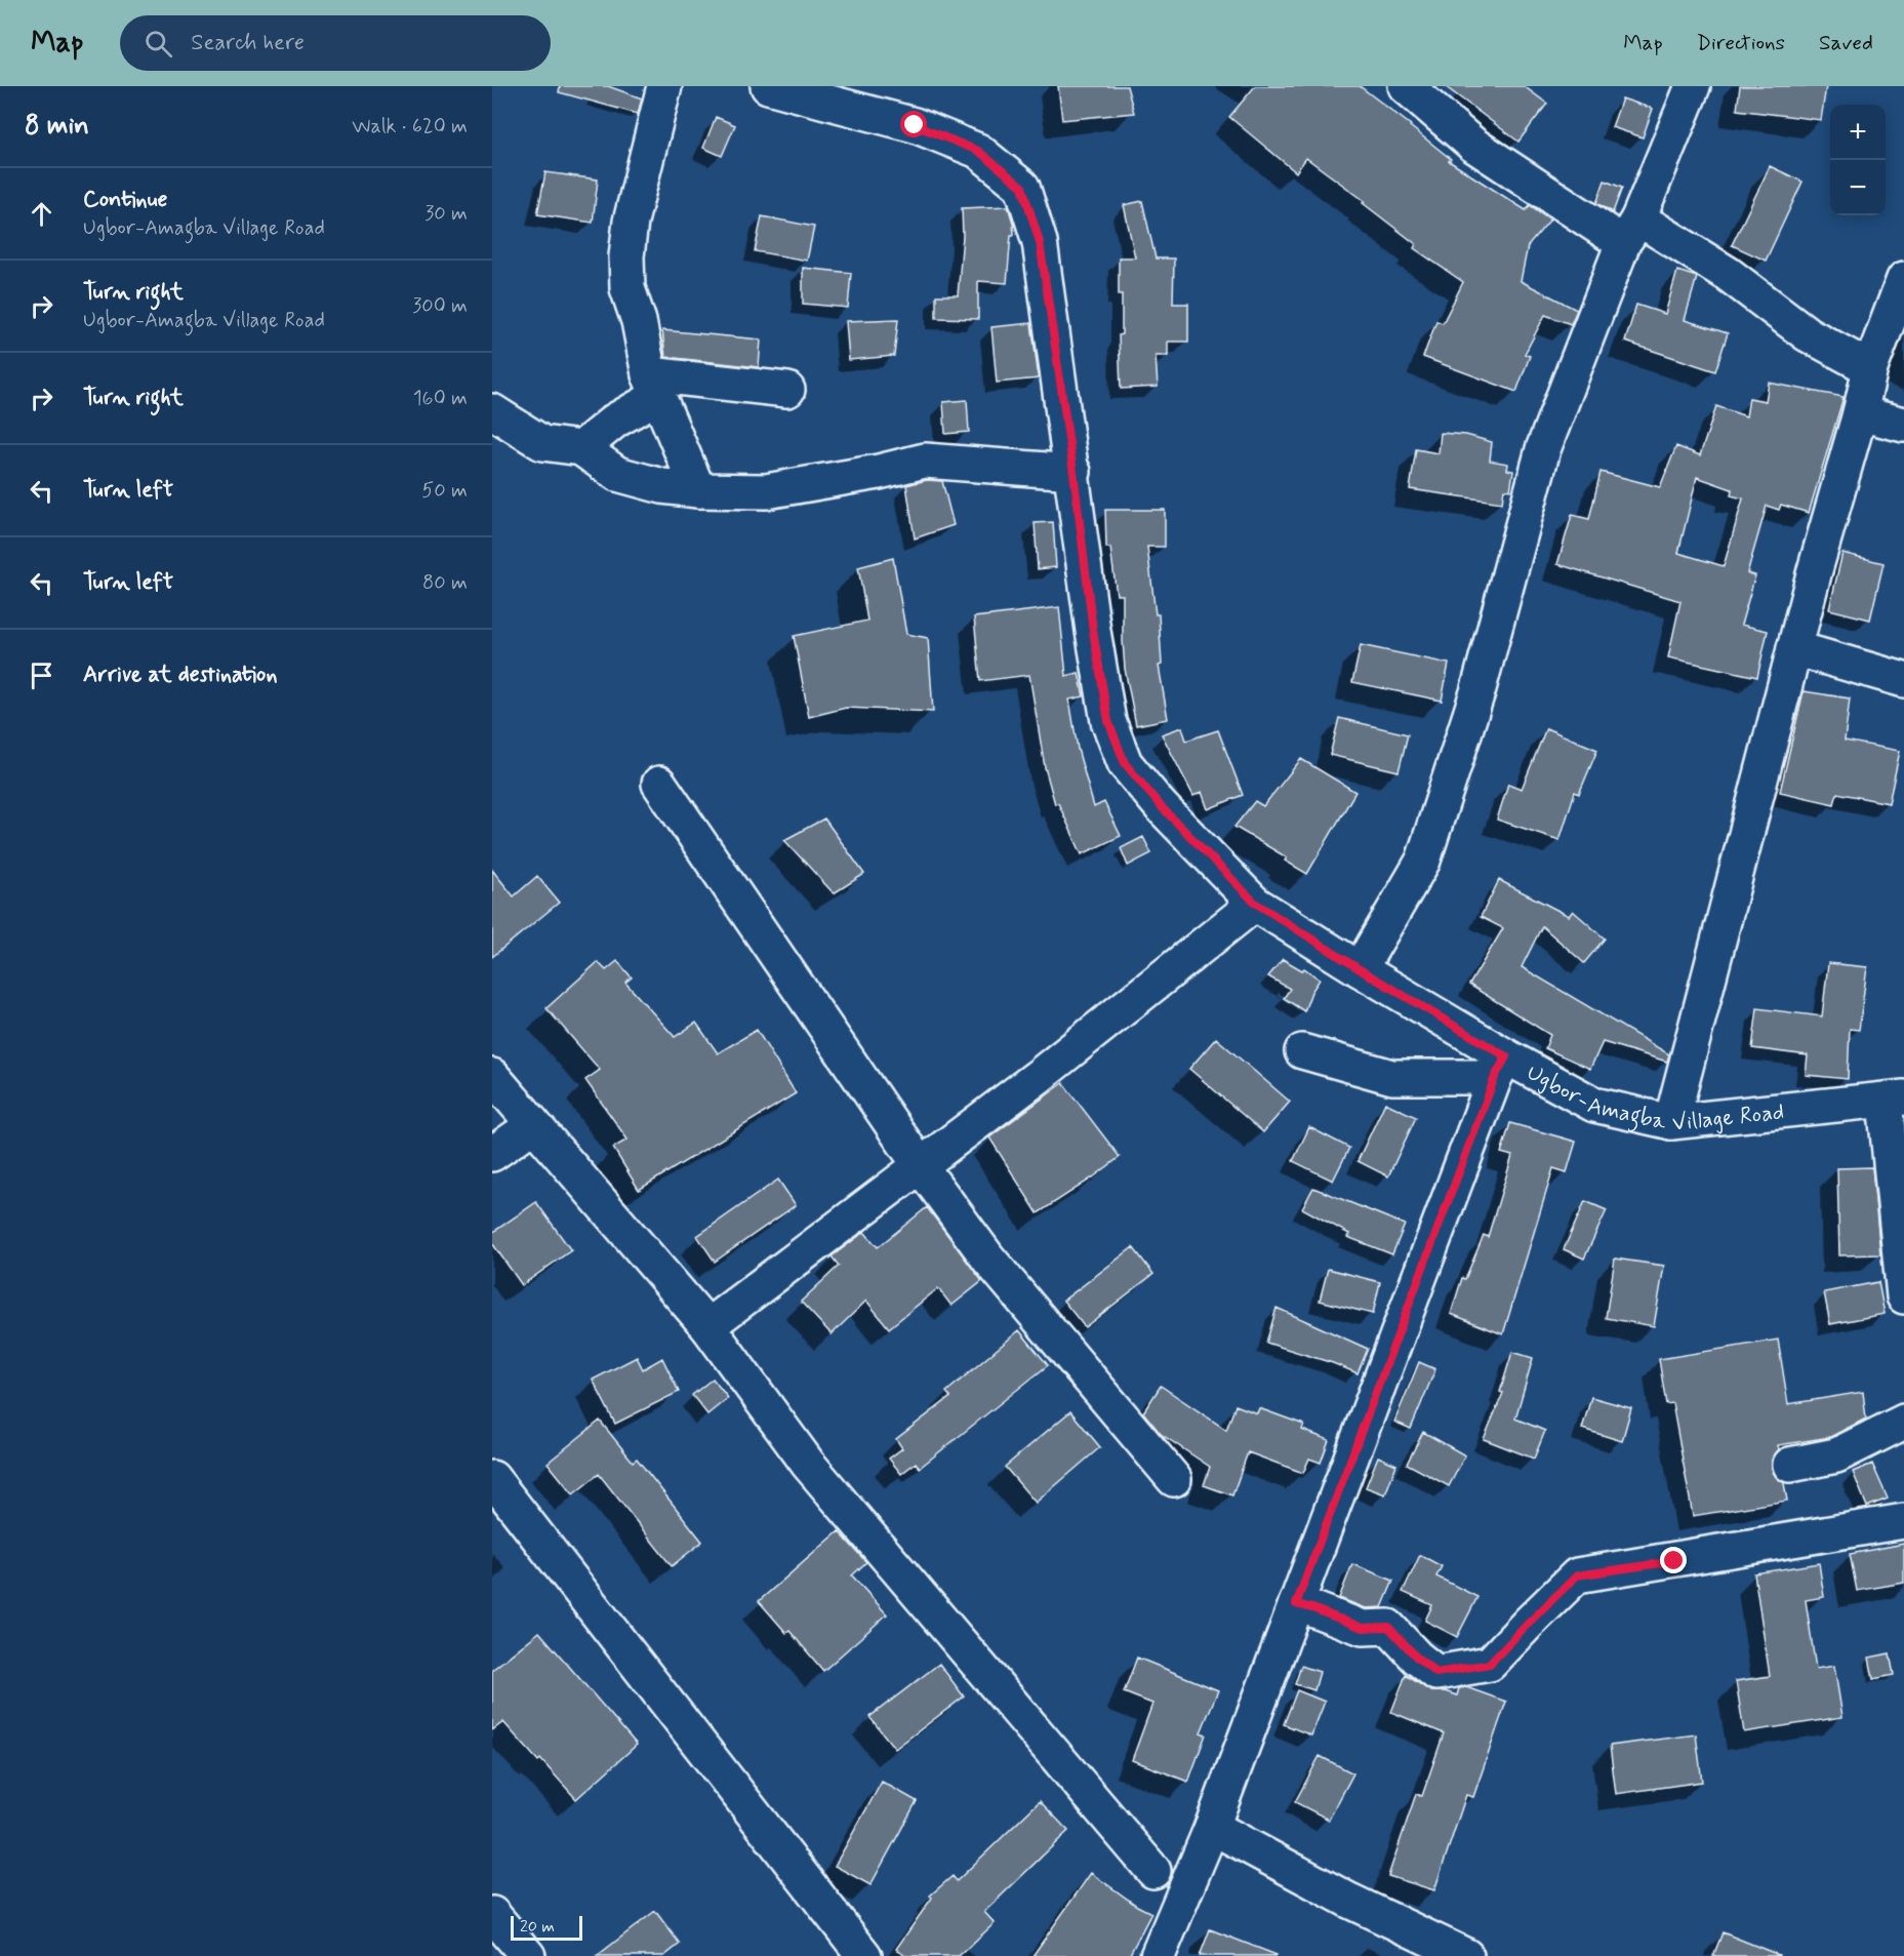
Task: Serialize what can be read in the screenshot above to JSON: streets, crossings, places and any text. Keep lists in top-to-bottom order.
{
  "streets": {
    "street": ["Ugbor-Amagba Village Road"]
  },
  "scale_bar": "20 m",
  "page": {
    "header": "Map",
    "search": "Search here",
    "nav": ["Map", "Directions", "Saved"],
    "heading": ["8 min", "Walk · 620 m"],
    "map_buttons": ["+", "−"],
    "list": [
      ["Continue", "Ugbor-Amagba Village Road", "30 m"],
      ["Turn right", "Ugbor-Amagba Village Road", "300 m"],
      ["Turn right", "160 m"],
      ["Turn left", "50 m"],
      ["Turn left", "80 m"],
      "Arrive at destination"
    ],
    "scale": "20 m"
  }
}
